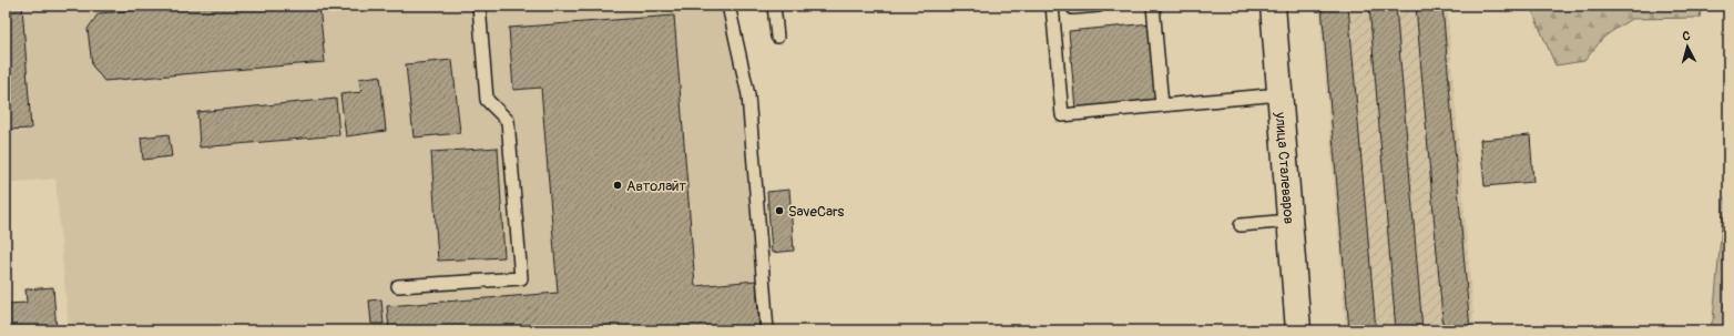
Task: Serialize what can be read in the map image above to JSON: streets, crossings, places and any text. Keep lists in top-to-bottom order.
{
  "streets": {
    "main road": ["улица Сталеваров"]
  },
  "places": ["Автолайт", "SaveCars"],
  "north": "top"
}
